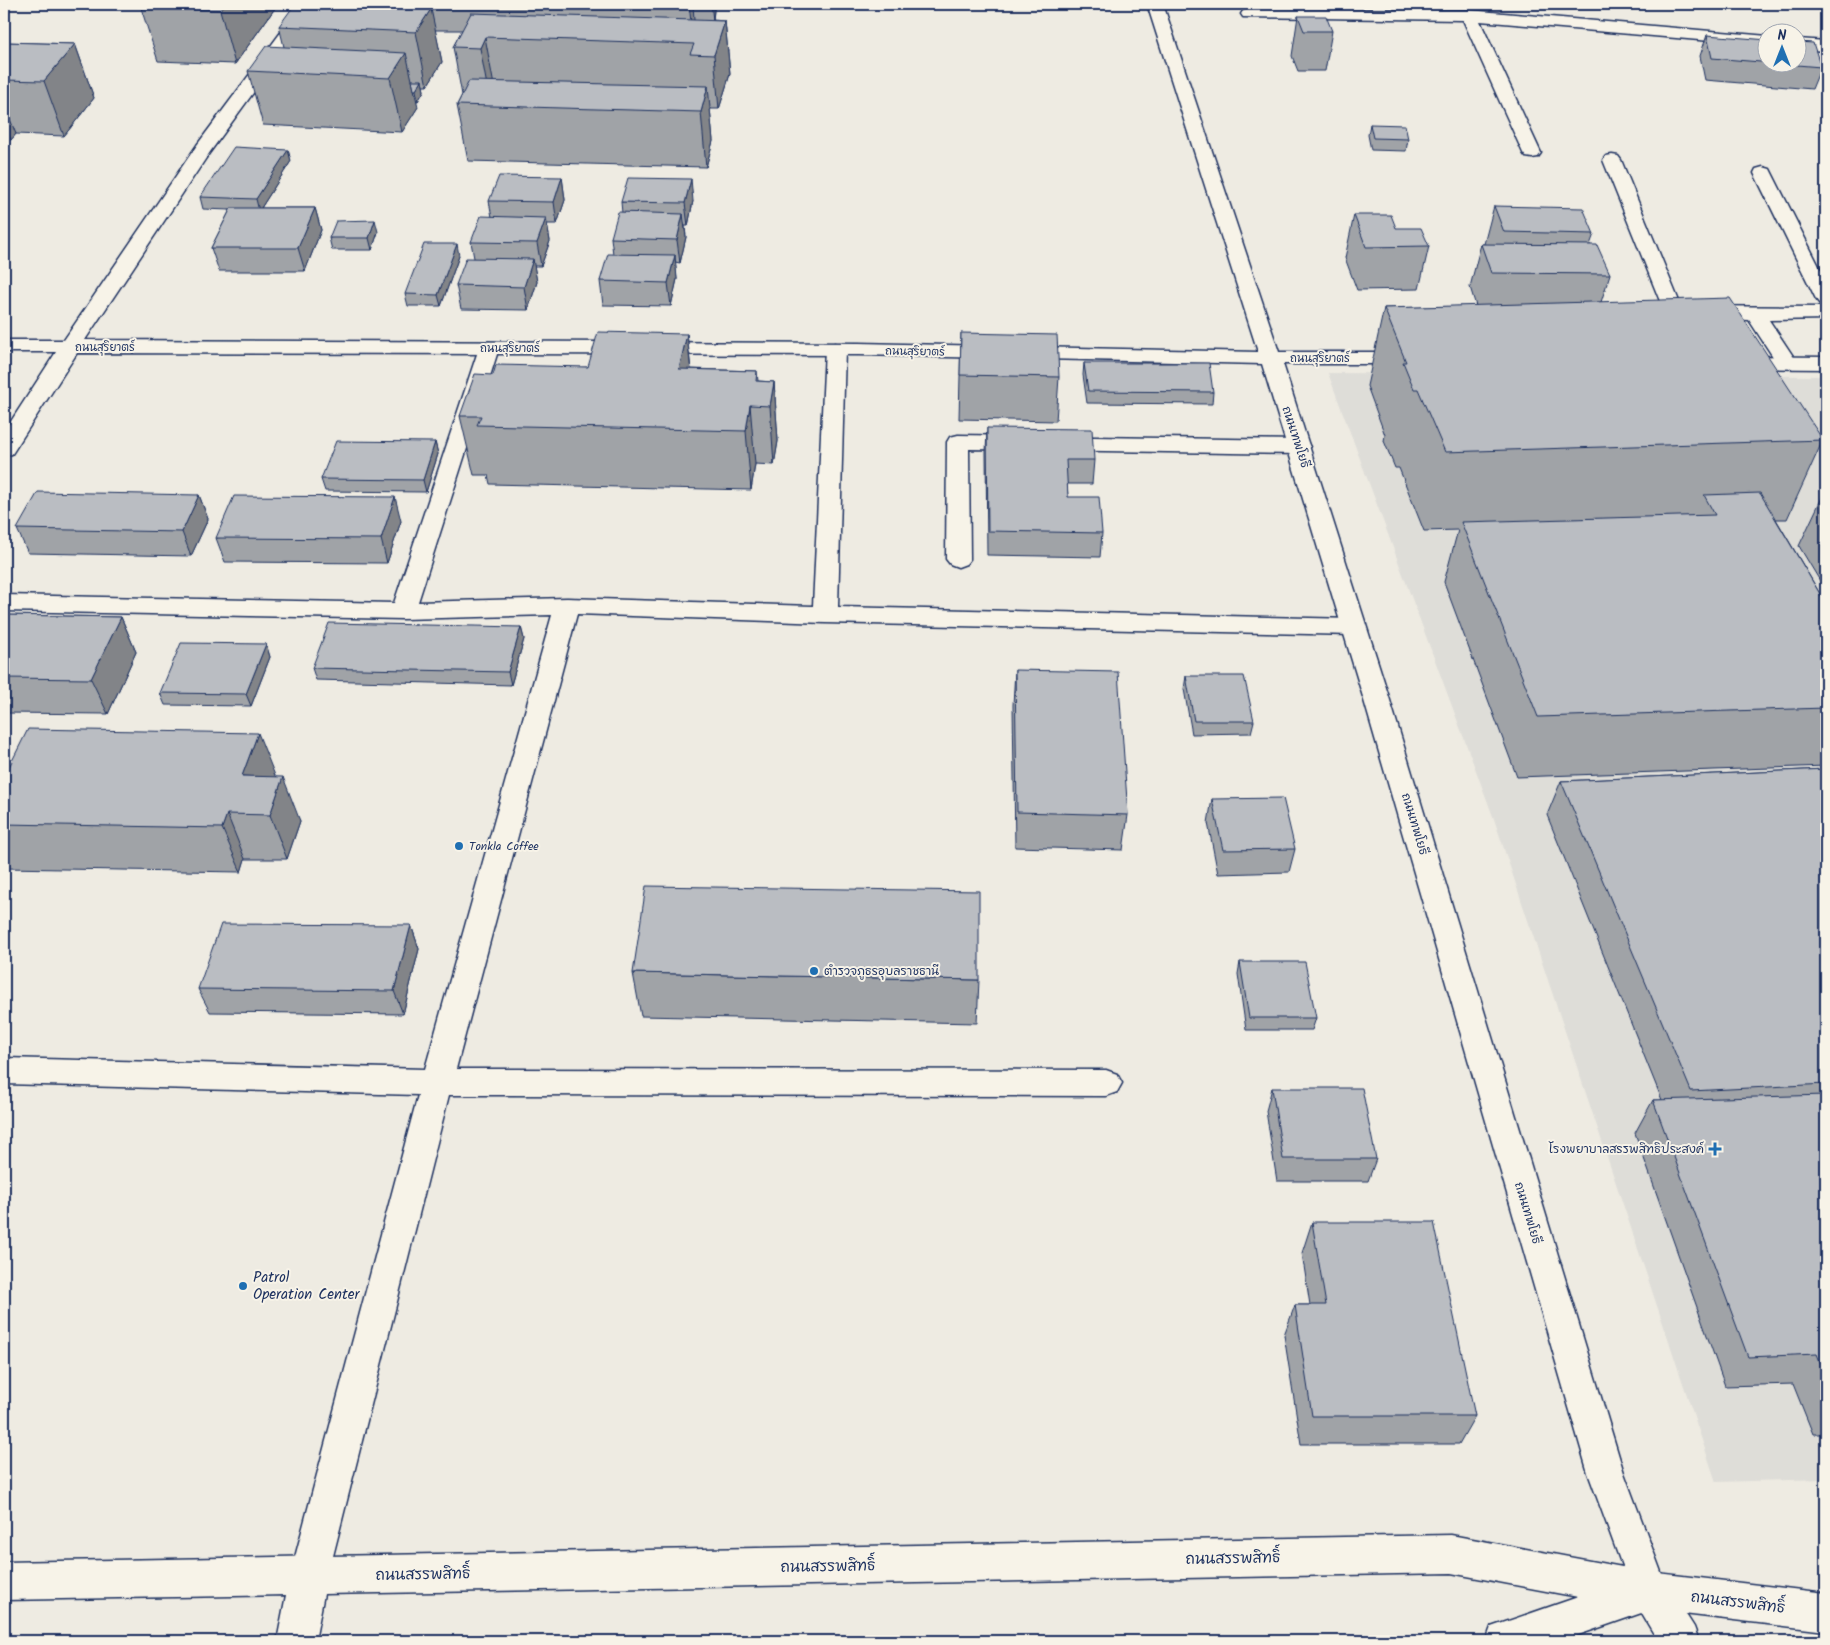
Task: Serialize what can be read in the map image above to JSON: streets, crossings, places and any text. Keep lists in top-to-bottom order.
{
  "streets": {
    "street": ["ถนนสุริยาตร์", "ถนนเทพโยธี", "ถนนสรรพสิทธิ์"]
  },
  "crossings": [
    ["ถนนสุริยาตร์", "ถนนเทพโยธี"],
    ["ถนนเทพโยธี", "ถนนสรรพสิทธิ์"]
  ],
  "places": {
    "other": ["Tonkla Coffee", "ตำรวจภูธรอุบลราชธานี", "Patrol Operation Center"],
    "health": ["โรงพยาบาลสรรพสิทธิประสงค์"]
  },
  "north": "top"
}
